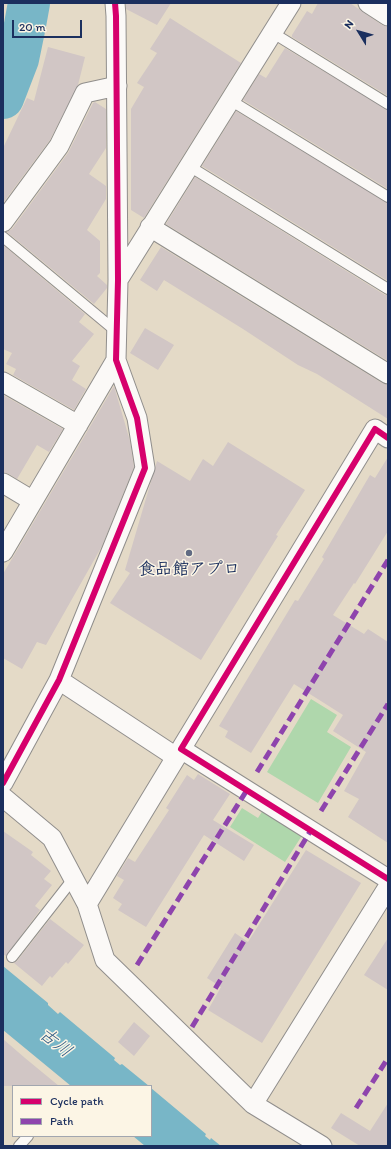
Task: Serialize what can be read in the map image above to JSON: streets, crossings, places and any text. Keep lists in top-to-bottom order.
{
  "water": ["古川"],
  "places": ["食品館アプロ"],
  "legend": ["Cycle path", "Path"],
  "scale_bar": "20 m",
  "north": "top left"
}
